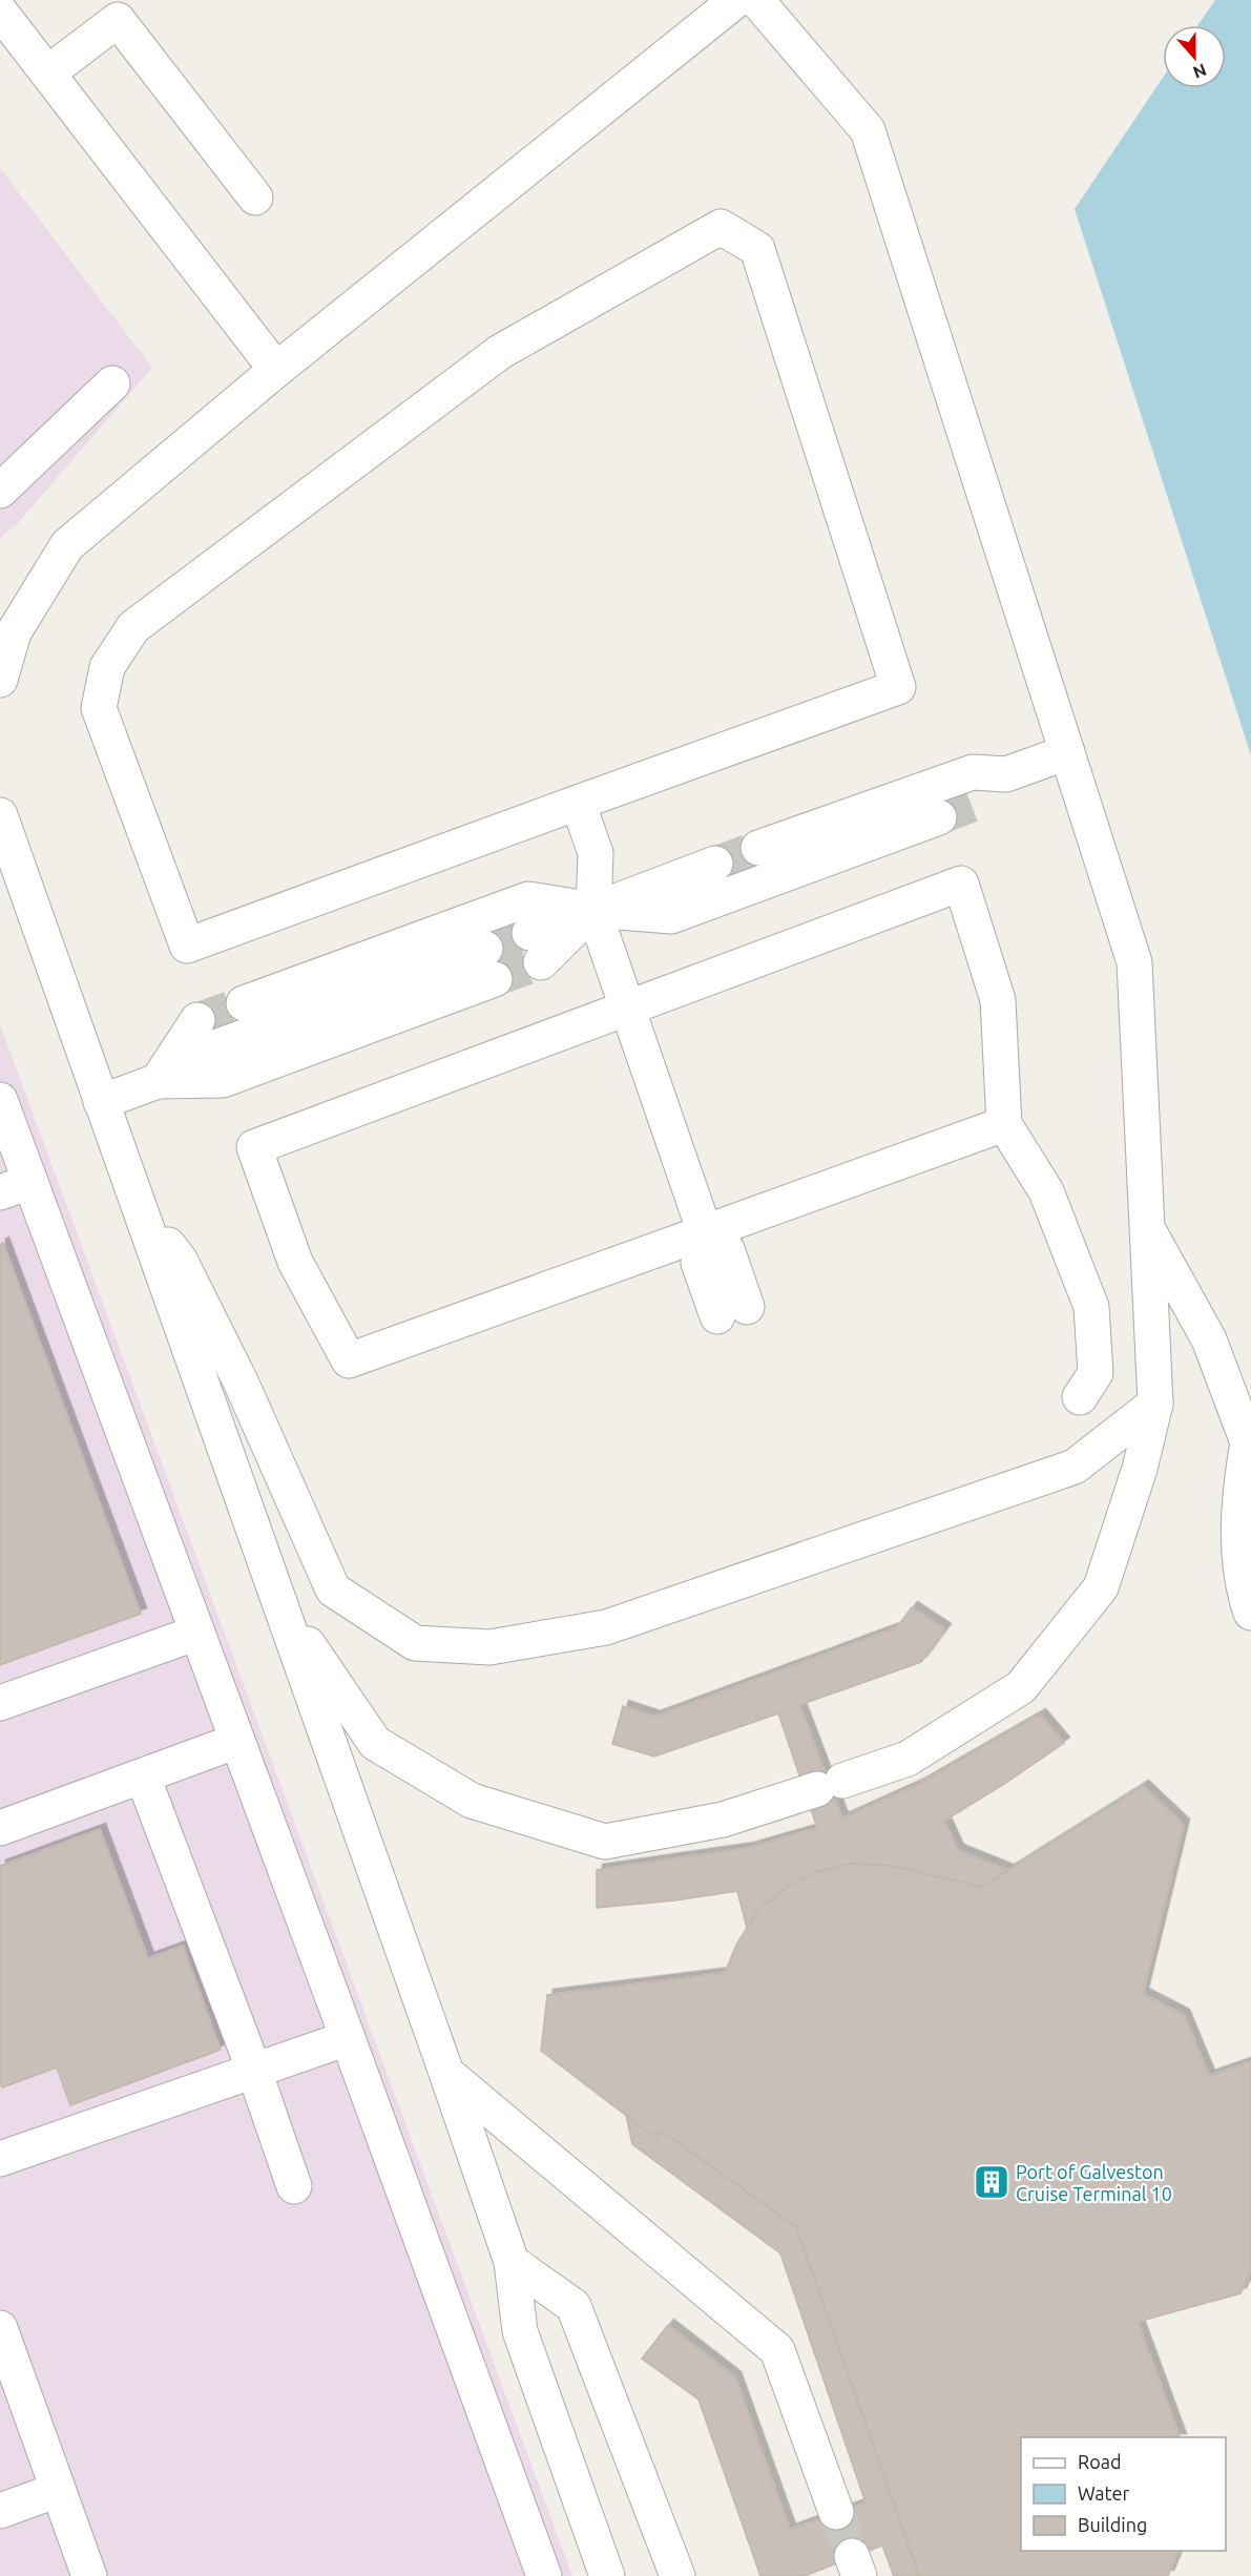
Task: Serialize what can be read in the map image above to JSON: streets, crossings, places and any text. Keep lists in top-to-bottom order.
{
  "places": {
    "building": ["Port of Galveston Cruise Terminal 10"]
  },
  "legend": ["Road", "Water", "Building"],
  "north": "bottom"
}
